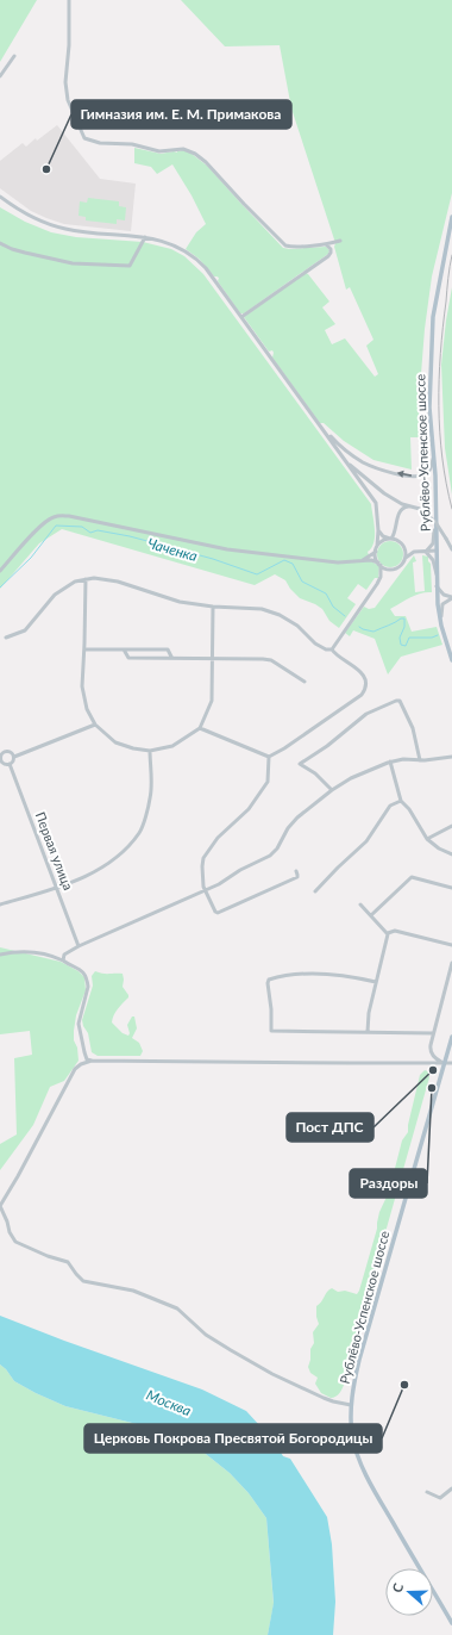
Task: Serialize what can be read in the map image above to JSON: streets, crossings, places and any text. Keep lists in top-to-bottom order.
{
  "streets": {
    "main road": ["Рублёво-Успенское шоссе"],
    "street": ["Первая улица"]
  },
  "water": ["Чаченка", "Москва"],
  "places": [
    "Гимназия им. Е. М. Примакова",
    "Пост ДПС",
    "Раздоры",
    "Церковь Покрова Пресвятой Богородицы"
  ],
  "north": "left"
}
